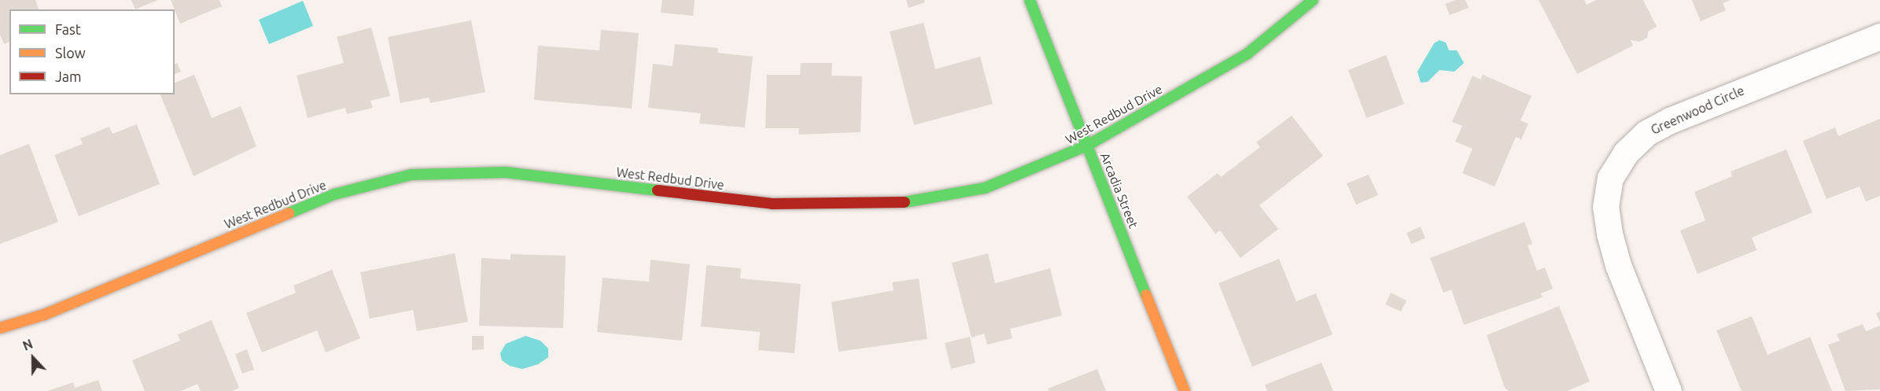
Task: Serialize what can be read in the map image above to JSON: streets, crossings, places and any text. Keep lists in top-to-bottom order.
{
  "streets": {
    "street": ["Greenwood Circle", "West Redbud Drive", "Arcadia Street"]
  },
  "crossings": [
    ["West Redbud Drive", "Arcadia Street"]
  ],
  "legend": ["Fast", "Slow", "Jam"],
  "north": "top"
}
